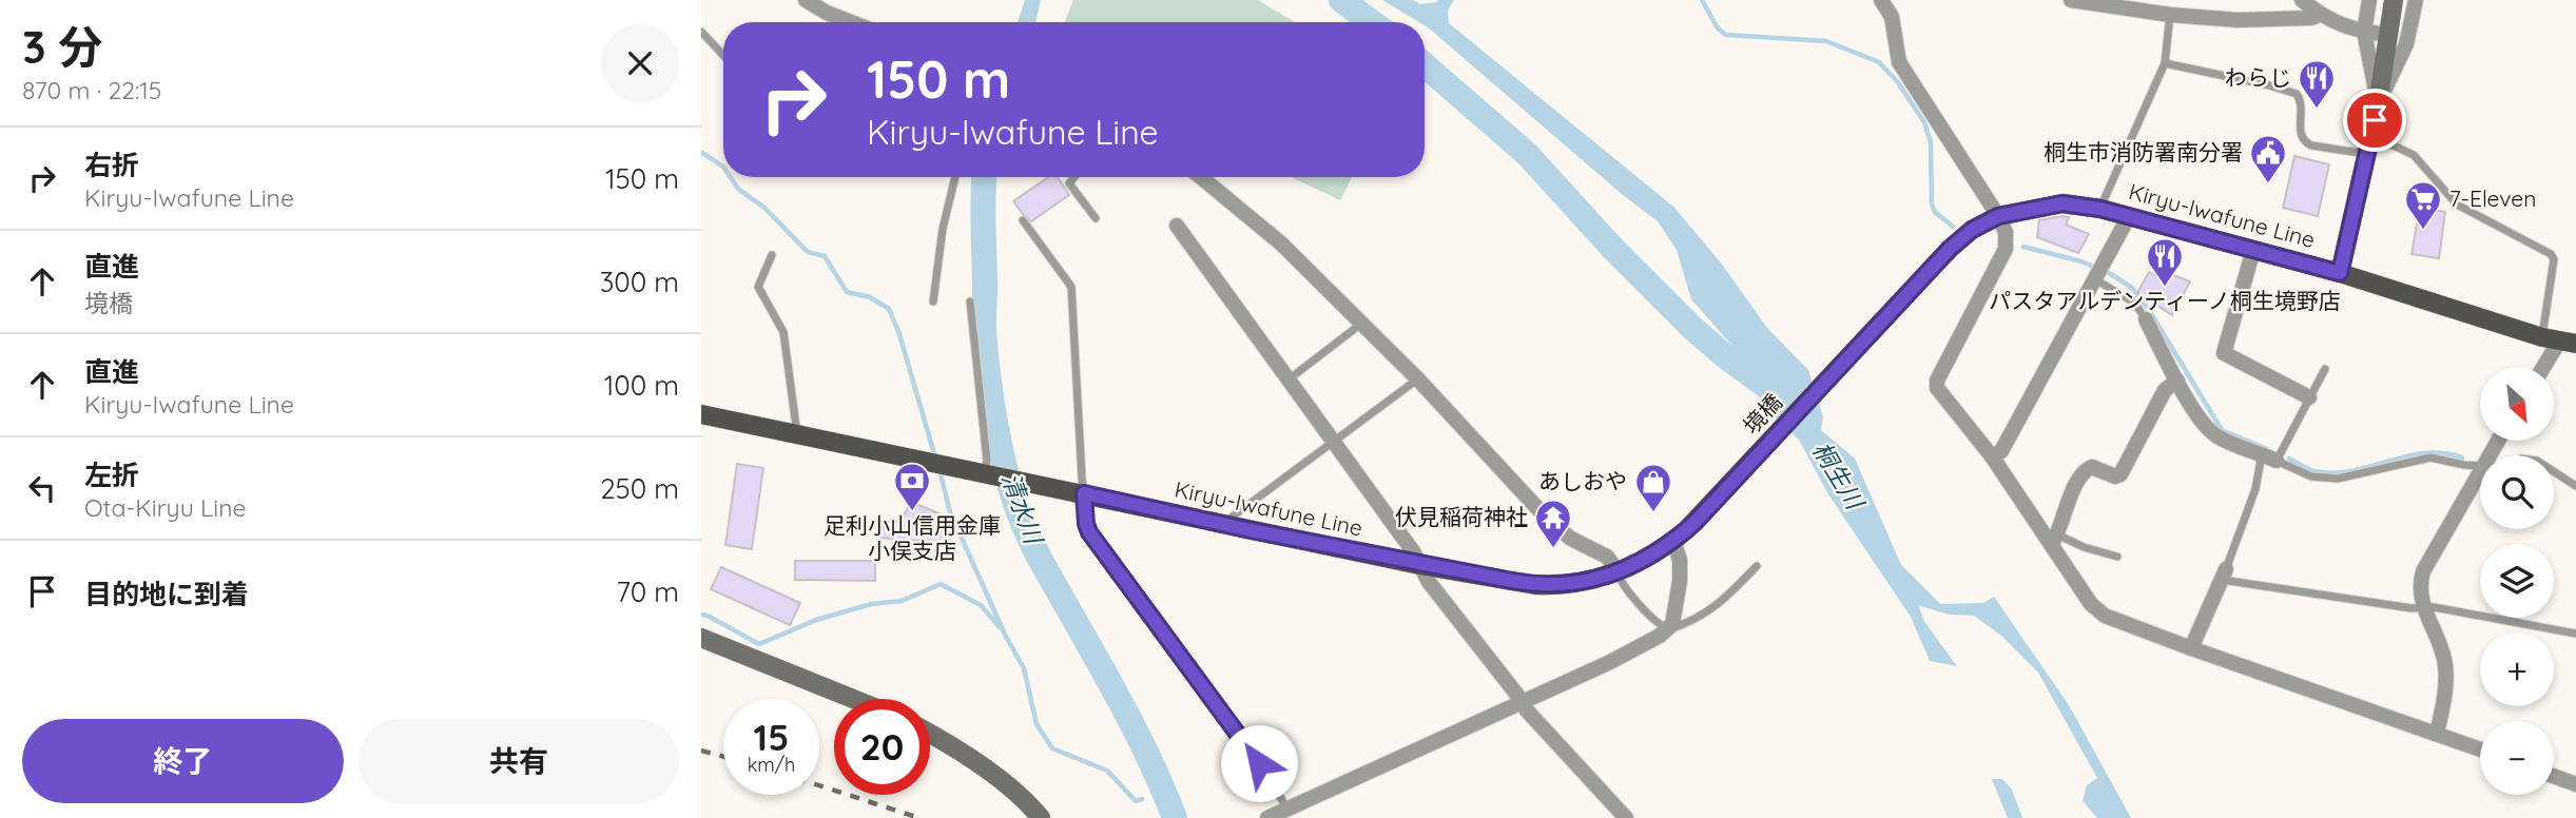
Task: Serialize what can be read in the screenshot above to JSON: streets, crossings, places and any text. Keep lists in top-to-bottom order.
{
  "streets": {
    "main road": ["Kiryu-Iwafune Line", "境橋"]
  },
  "crossings": [
    ["Kiryu-Iwafune Line", "境橋"]
  ],
  "water": ["桐生川", "清水川"],
  "places": {
    "restaurant": ["わらじ", "パスタアルデンティーノ桐生境野店"],
    "public building": ["桐生市消防署南分署"],
    "supermarket": ["7-Eleven"],
    "bank": ["足利小山信用金庫 小俣支店"],
    "shop": ["あしおや"],
    "temple": ["伏見稲荷神社"]
  },
  "north": "bottom right",
  "page": {
    "heading": ["3 分", "870 m · 22:15"],
    "turn": ["150 m", "Kiryu-Iwafune Line"],
    "list": [
      {
        "name": "右折",
        "note": "Kiryu-Iwafune Line",
        "value": "150 m"
      },
      {
        "name": "直進",
        "note": "境橋",
        "value": "300 m"
      },
      {
        "name": "直進",
        "note": "Kiryu-Iwafune Line",
        "value": "100 m"
      },
      {
        "name": "左折",
        "note": "Ota-Kiryu Line",
        "value": "250 m"
      },
      {
        "name": "目的地に到着",
        "value": "70 m"
      }
    ],
    "map_buttons": ["+", "−"],
    "speed": "15 km/h",
    "limit": "20",
    "buttons": ["終了", "共有"]
  }
}
